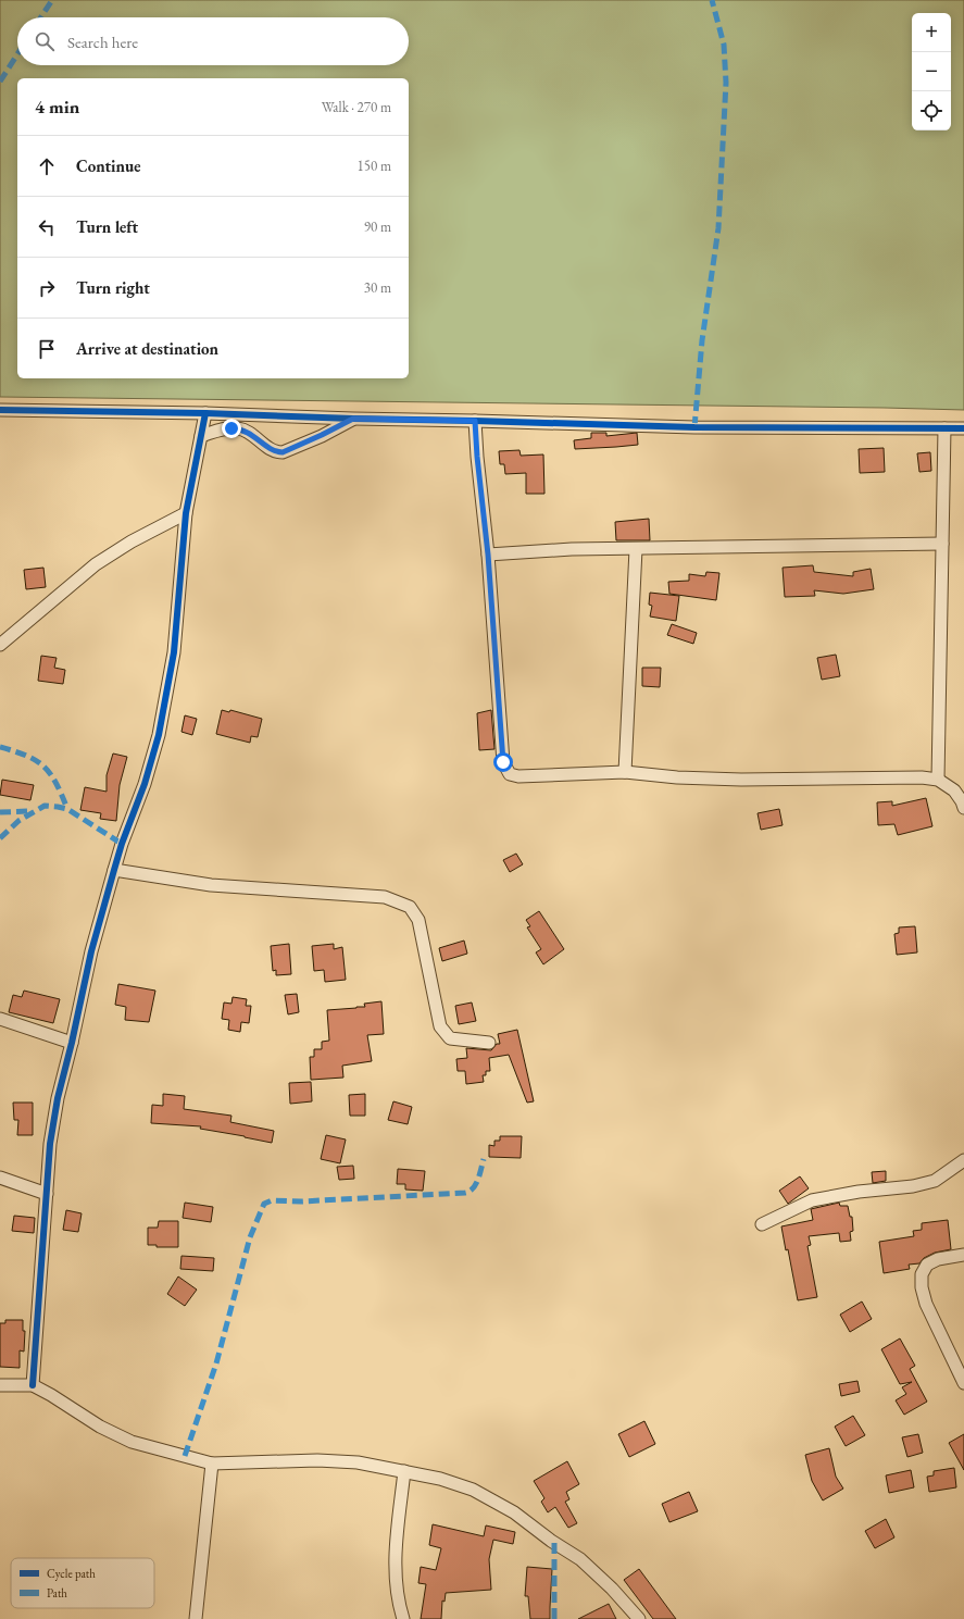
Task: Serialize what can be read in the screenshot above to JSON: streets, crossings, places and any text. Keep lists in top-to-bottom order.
{
  "legend": ["Cycle path", "Path"],
  "page": {
    "map_buttons": ["+", "−"],
    "search": "Search here",
    "heading": ["4 min", "Walk · 270 m"],
    "list": [
      ["Continue", "150 m"],
      ["Turn left", "90 m"],
      ["Turn right", "30 m"],
      "Arrive at destination"
    ]
  }
}
